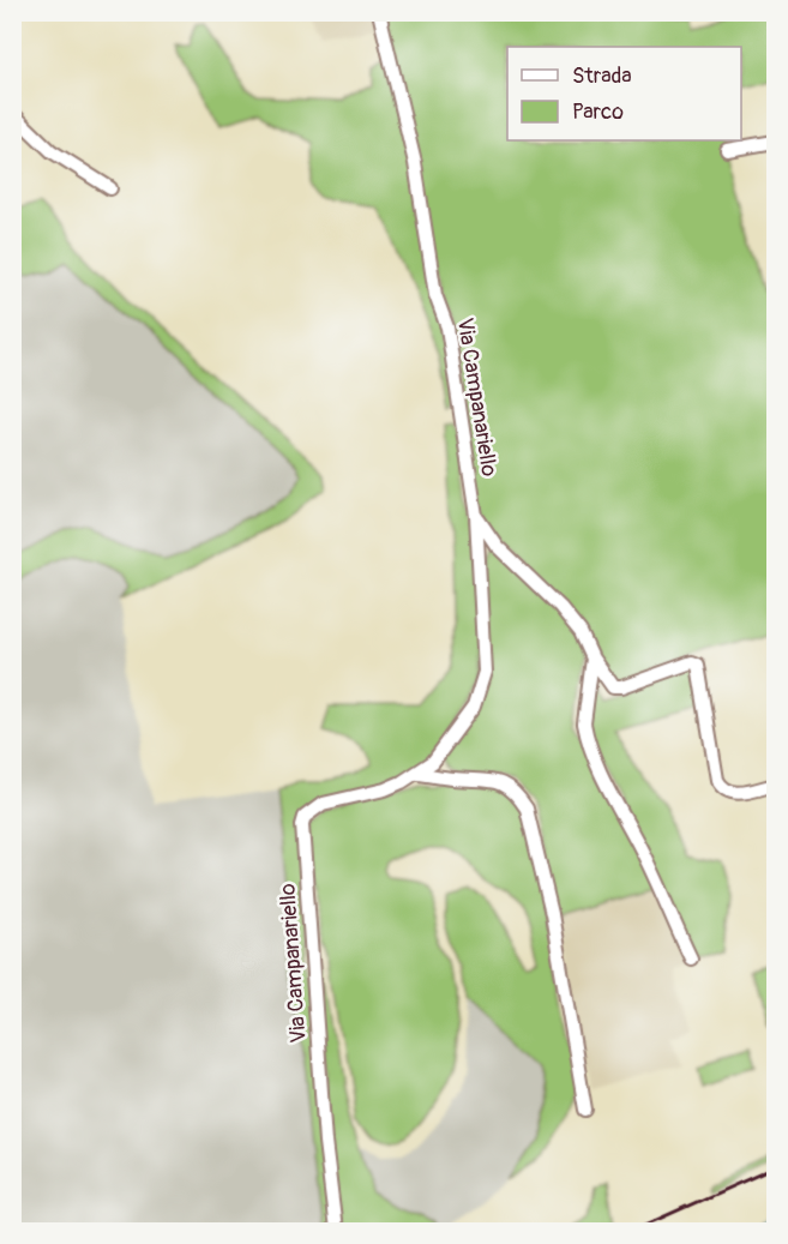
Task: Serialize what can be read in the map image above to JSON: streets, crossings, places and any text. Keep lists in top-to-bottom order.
{
  "streets": {
    "street": ["Via Campanariello"]
  },
  "legend": ["Strada", "Parco"]
}
